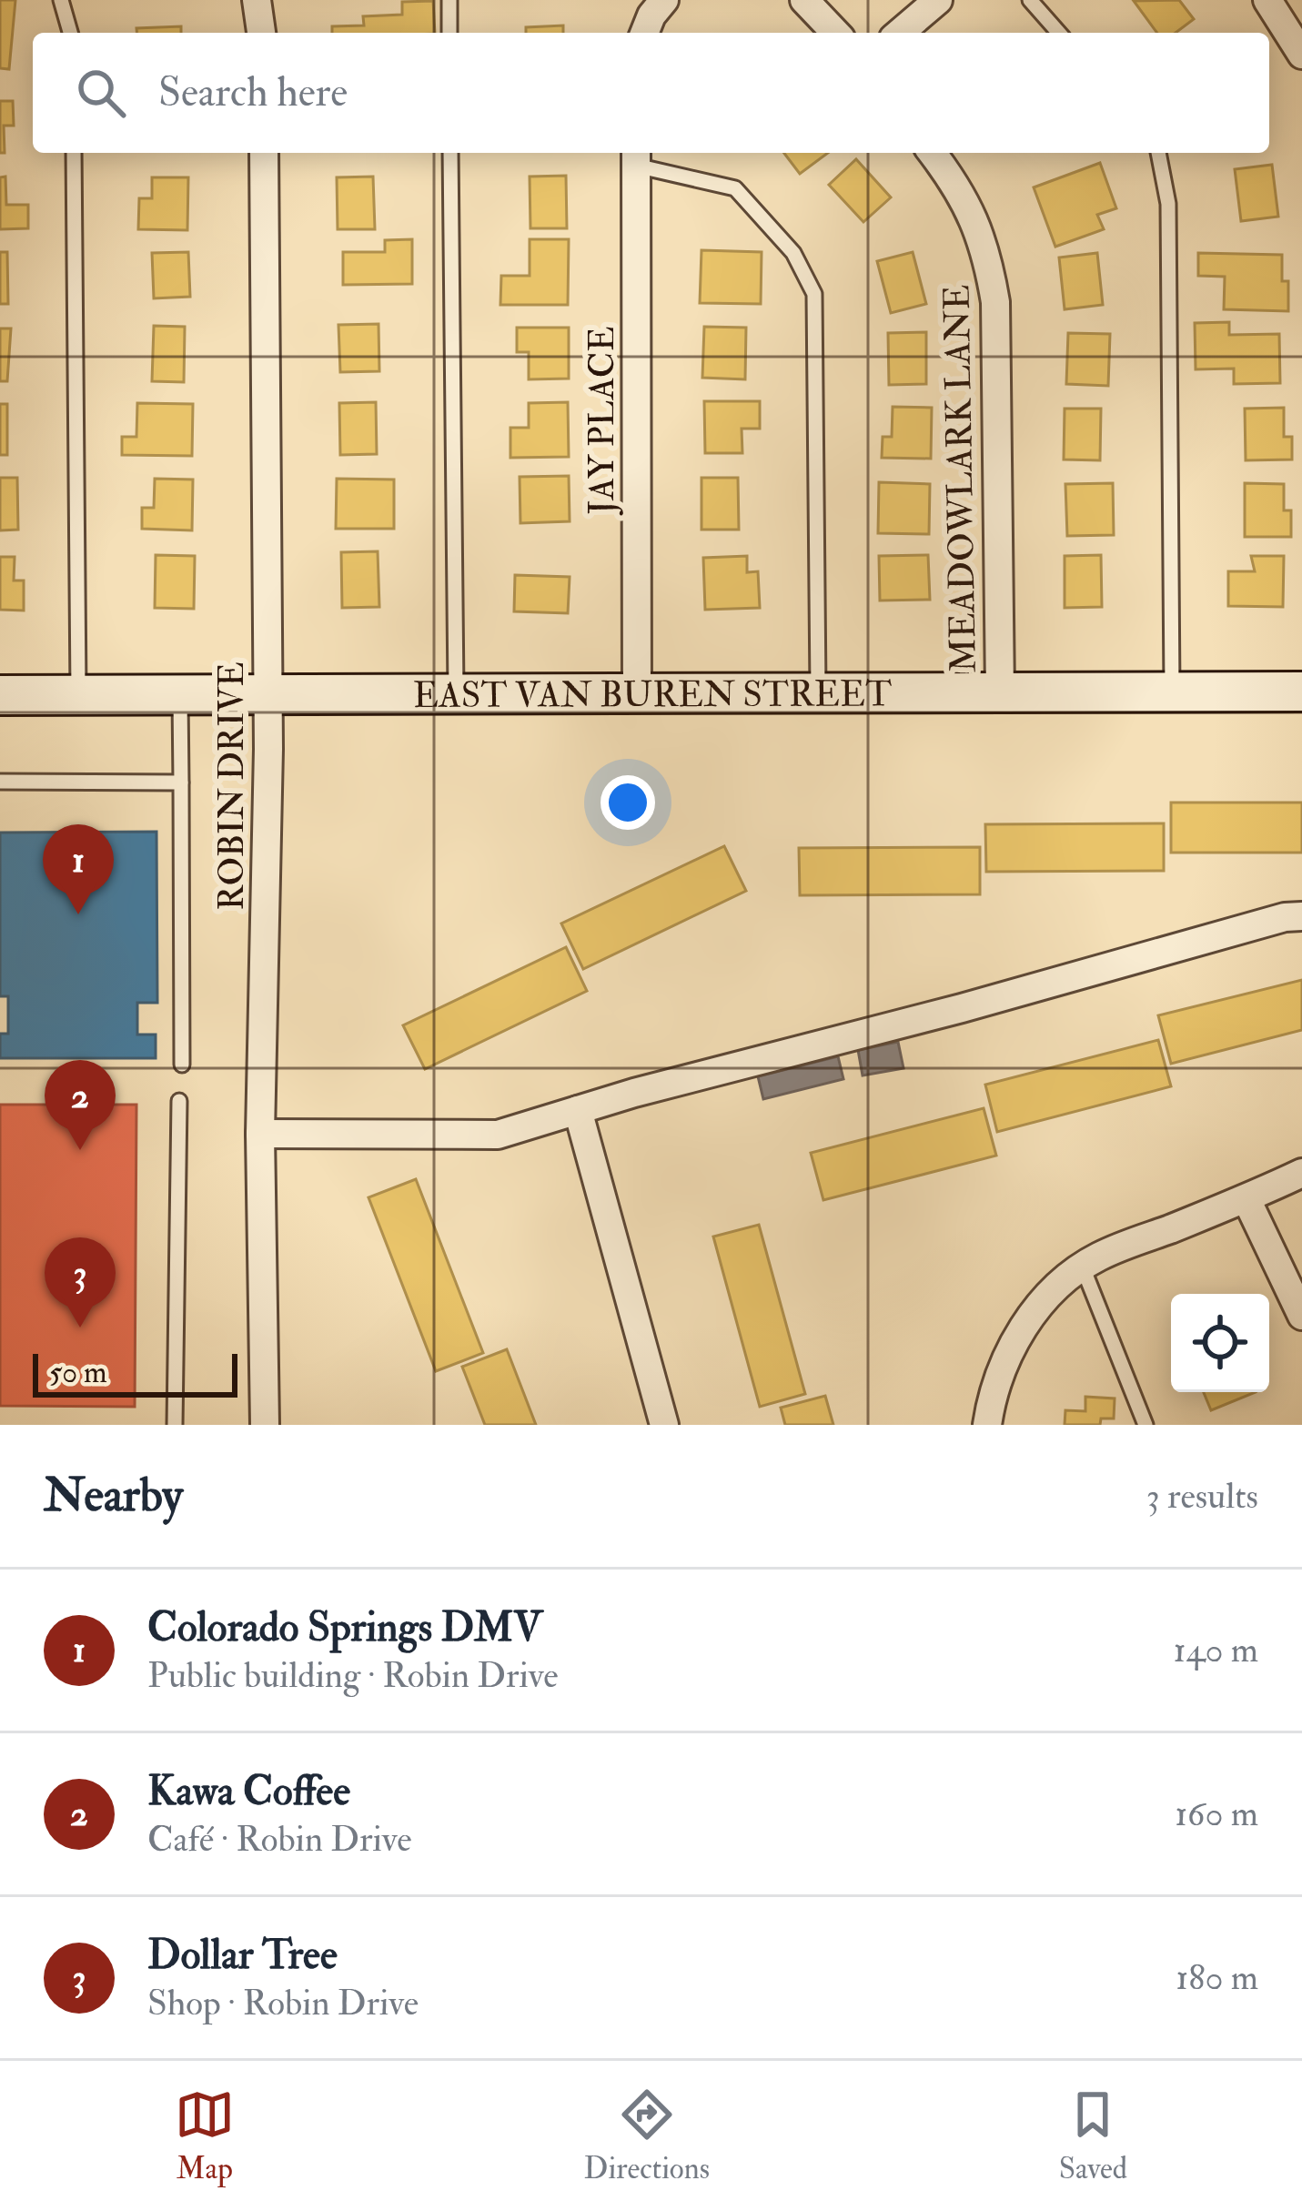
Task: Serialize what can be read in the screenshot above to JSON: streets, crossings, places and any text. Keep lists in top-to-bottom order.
{
  "streets": {
    "street": [
      "JAY PLACE",
      "MEADOWLARK LANE",
      "EAST VAN BUREN STREET",
      "ROBIN DRIVE"
    ]
  },
  "crossings": [
    ["JAY PLACE", "EAST VAN BUREN STREET"],
    ["MEADOWLARK LANE", "EAST VAN BUREN STREET"],
    ["EAST VAN BUREN STREET", "ROBIN DRIVE"]
  ],
  "scale_bar": "50 m",
  "page": {
    "search": "Search here",
    "pins": ["1", "2", "3"],
    "scale": "50 m",
    "heading": ["Nearby", "3 results"],
    "list": [
      {
        "mark": "1",
        "name": "Colorado Springs DMV",
        "note": "Public building · Robin Drive",
        "value": "140 m"
      },
      {
        "mark": "2",
        "name": "Kawa Coffee",
        "note": "Café · Robin Drive",
        "value": "160 m"
      },
      {
        "mark": "3",
        "name": "Dollar Tree",
        "note": "Shop · Robin Drive",
        "value": "180 m"
      }
    ],
    "nav": ["Map", "Directions", "Saved"]
  }
}
